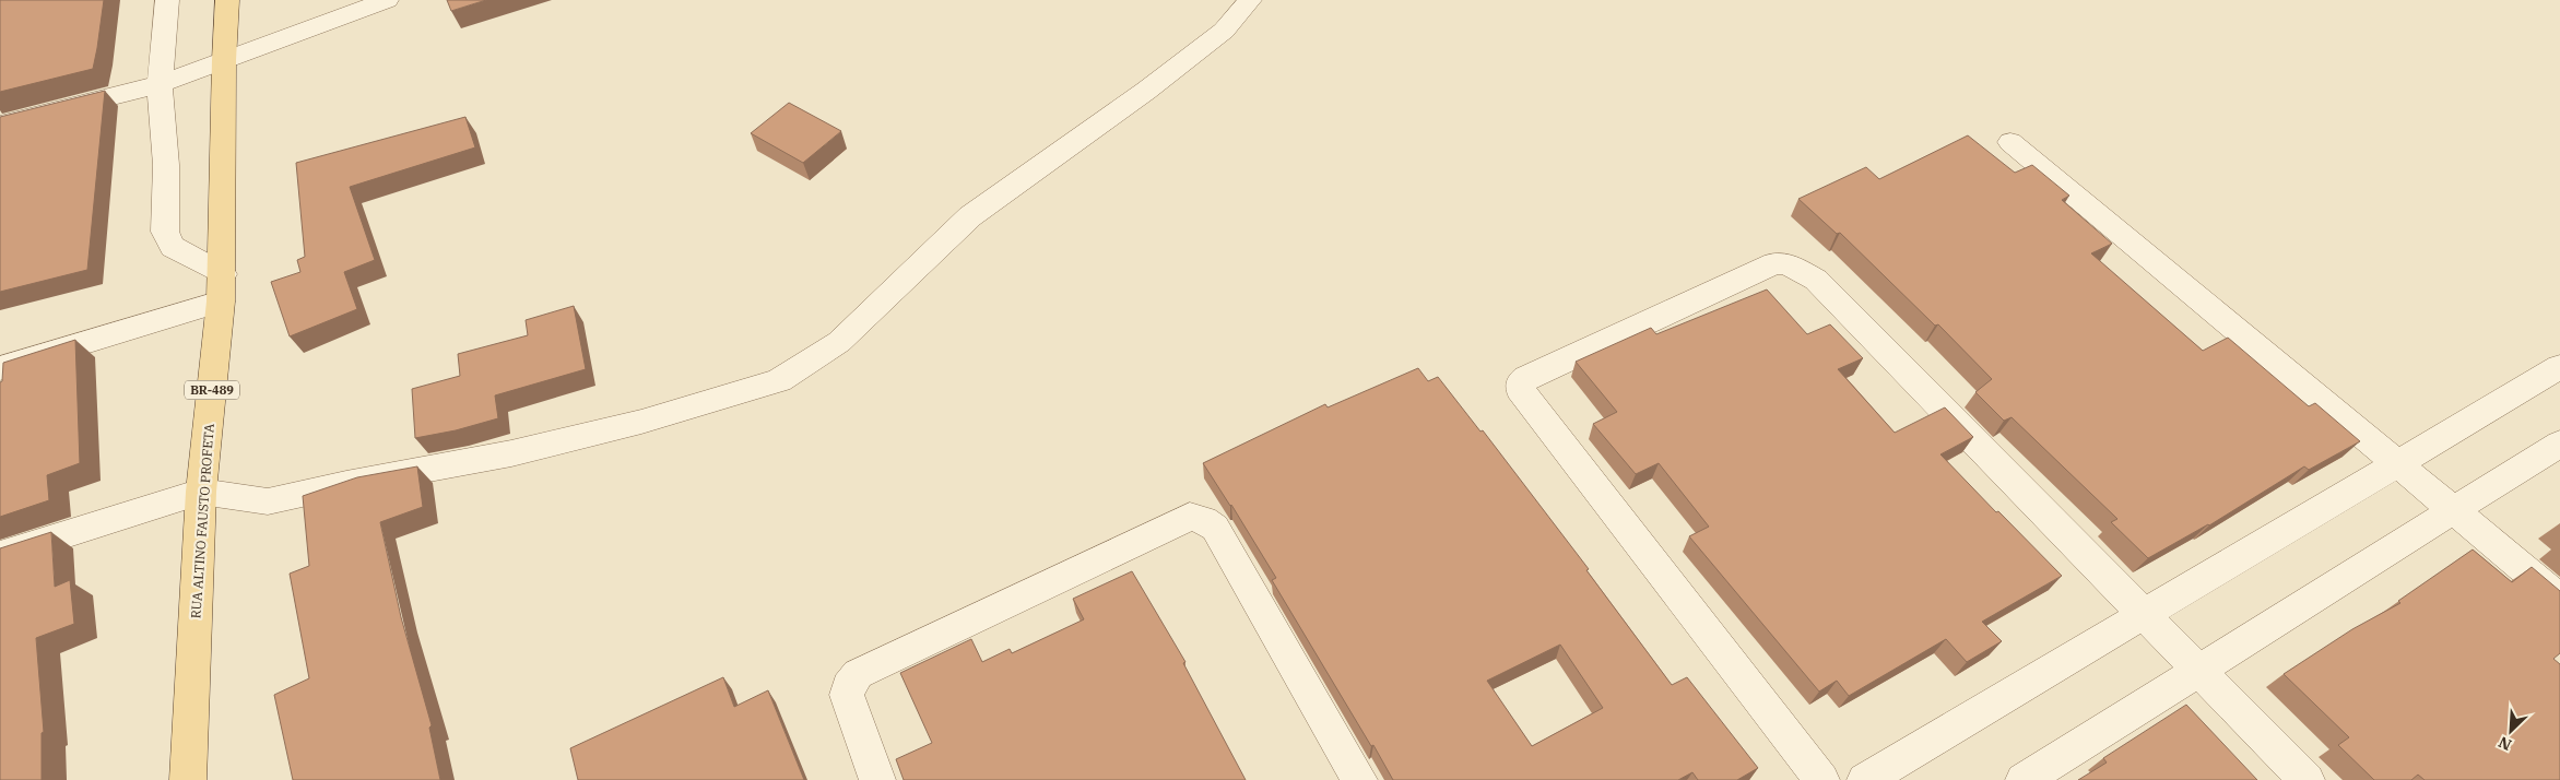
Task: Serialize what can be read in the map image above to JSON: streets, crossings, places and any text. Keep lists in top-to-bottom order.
{
  "streets": {
    "main road": ["BR-489", "RUA ALTINO FAUSTO PROFETA"]
  },
  "north": "bottom left"
}
